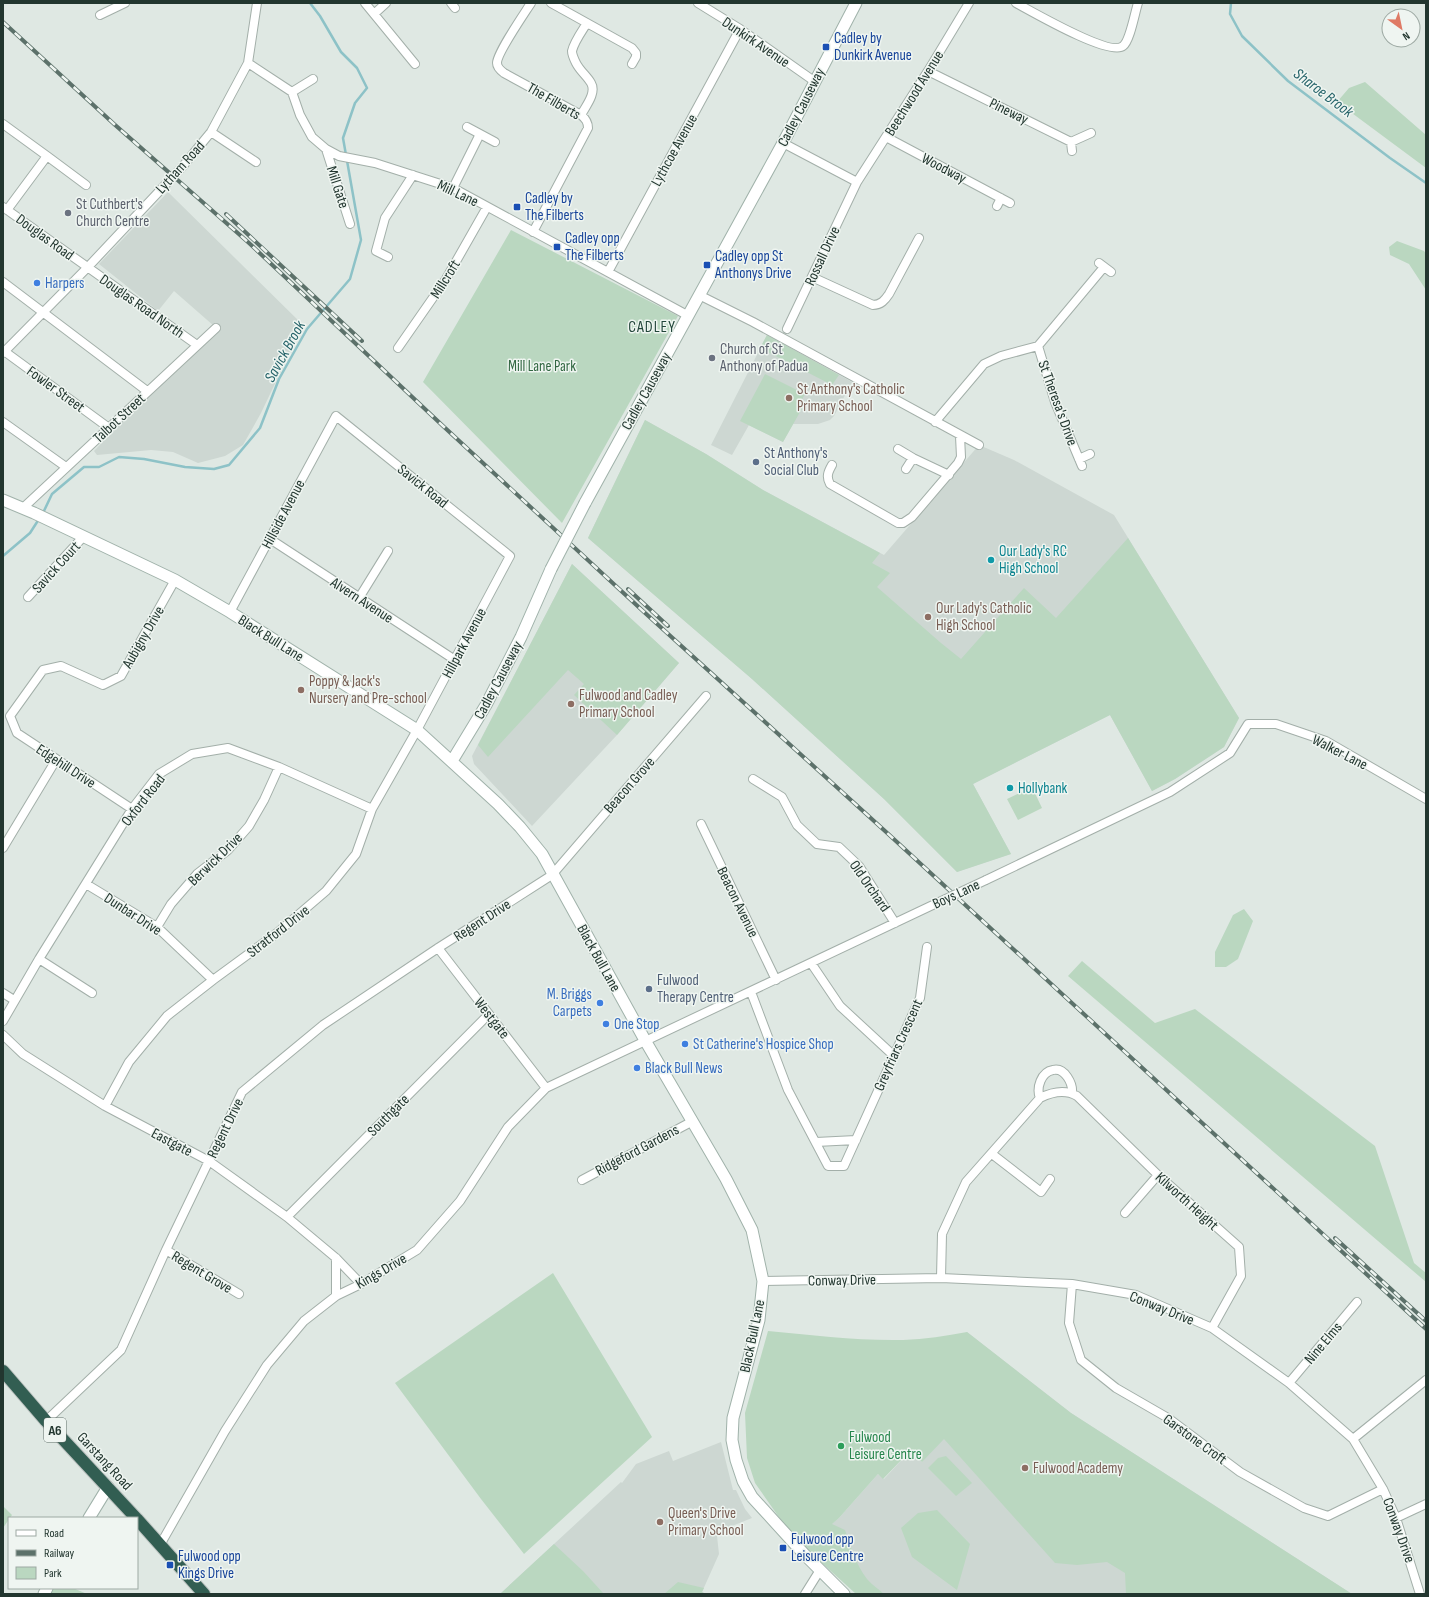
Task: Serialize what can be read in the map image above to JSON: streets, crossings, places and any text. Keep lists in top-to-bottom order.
{
  "streets": {
    "highway": ["A6", "Garstang Road"],
    "street": [
      "Dunkirk Avenue",
      "Beechwood Avenue",
      "The Filberts",
      "Cadley Causeway",
      "Pineway",
      "Lythcoe Avenue",
      "Lytham Road",
      "Woodway",
      "Mill Gate",
      "Mill Lane",
      "Douglas Road",
      "Rossall Drive",
      "Millcroft",
      "Douglas Road North",
      "Fowler Street",
      "St Theresa's Drive",
      "Talbot Street",
      "Savick Road",
      "Hillside Avenue",
      "Savick Court",
      "Alvern Avenue",
      "Aubigny Drive",
      "Black Bull Lane",
      "Hillpark Avenue",
      "Walker Lane",
      "Edgehill Drive",
      "Beacon Grove",
      "Oxford Road",
      "Berwick Drive",
      "Old Orchard",
      "Boys Lane",
      "Beacon Avenue",
      "Dunbar Drive",
      "Regent Drive",
      "Stratford Drive",
      "Westgate",
      "Greyfriars Crescent",
      "Southgate",
      "Eastgate",
      "Ridgeford Gardens",
      "Kilworth Height",
      "Kings Drive",
      "Regent Grove",
      "Conway Drive",
      "Nine Elms",
      "Garstone Croft"
    ]
  },
  "crossings": [
    ["Dunkirk Avenue", "Cadley Causeway"],
    ["Dunkirk Avenue", "Lythcoe Avenue"],
    ["Beechwood Avenue", "Pineway"],
    ["Beechwood Avenue", "Woodway"],
    ["Beechwood Avenue", "Rossall Drive"],
    ["The Filberts", "Mill Lane"],
    ["Cadley Causeway", "Mill Lane"],
    ["Cadley Causeway", "Black Bull Lane"],
    ["Lythcoe Avenue", "Mill Lane"],
    ["Lytham Road", "Douglas Road"],
    ["Lytham Road", "Douglas Road North"],
    ["Lytham Road", "Fowler Street"],
    ["Mill Gate", "Mill Lane"],
    ["Mill Lane", "Millcroft"],
    ["Douglas Road", "Douglas Road North"],
    ["Douglas Road North", "Talbot Street"],
    ["Fowler Street", "Talbot Street"],
    ["Talbot Street", "Black Bull Lane"],
    ["Savick Road", "Hillside Avenue"],
    ["Savick Road", "Hillpark Avenue"],
    ["Hillside Avenue", "Alvern Avenue"],
    ["Hillside Avenue", "Black Bull Lane"],
    ["Savick Court", "Black Bull Lane"],
    ["Alvern Avenue", "Hillpark Avenue"],
    ["Aubigny Drive", "Black Bull Lane"],
    ["Aubigny Drive", "Edgehill Drive"],
    ["Black Bull Lane", "Hillpark Avenue"],
    ["Black Bull Lane", "Beacon Grove"],
    ["Black Bull Lane", "Boys Lane"],
    ["Black Bull Lane", "Regent Drive"],
    ["Black Bull Lane", "Stratford Drive"],
    ["Black Bull Lane", "Ridgeford Gardens"],
    ["Black Bull Lane", "Kings Drive"],
    ["Black Bull Lane", "Conway Drive"],
    ["Hillpark Avenue", "Stratford Drive"],
    ["Walker Lane", "Boys Lane"],
    ["Edgehill Drive", "Oxford Road"],
    ["Beacon Grove", "Regent Drive"],
    ["Oxford Road", "Berwick Drive"],
    ["Oxford Road", "Dunbar Drive"],
    ["Oxford Road", "Stratford Drive"],
    ["Berwick Drive", "Dunbar Drive"],
    ["Old Orchard", "Boys Lane"],
    ["Boys Lane", "Beacon Avenue"],
    ["Boys Lane", "Greyfriars Crescent"],
    ["Boys Lane", "Kings Drive"],
    ["Dunbar Drive", "Stratford Drive"],
    ["Regent Drive", "Westgate"],
    ["Regent Drive", "Eastgate"],
    ["Regent Drive", "Regent Grove"],
    ["Regent Drive", "Garstang Road"],
    ["Stratford Drive", "Eastgate"],
    ["Westgate", "Southgate"],
    ["Westgate", "Kings Drive"],
    ["Southgate", "Eastgate"],
    ["Eastgate", "Kings Drive"],
    ["Kilworth Height", "Conway Drive"],
    ["Kings Drive", "Garstang Road"],
    ["Conway Drive", "Nine Elms"],
    ["Conway Drive", "Garstone Croft"]
  ],
  "districts": ["CADLEY"],
  "water": ["Sharoe Brook", "Savick Brook"],
  "parks": ["Mill Lane Park"],
  "places": {
    "transit": [
      "Cadley by Dunkirk Avenue",
      "Cadley by The Filberts",
      "Cadley opp The Filberts",
      "Cadley opp St Anthonys Drive",
      "Fulwood opp Leisure Centre",
      "Fulwood opp Kings Drive"
    ],
    "other": [
      "St Cuthbert's Church Centre",
      "Harpers",
      "Church of St Anthony of Padua",
      "St Anthony's Catholic Primary School",
      "St Anthony's Social Club",
      "Our Lady's RC High School",
      "Our Lady's Catholic High School",
      "Poppy & Jack's Nursery and Pre-school",
      "Fulwood and Cadley Primary School",
      "Hollybank",
      "Fulwood Therapy Centre",
      "M. Briggs Carpets",
      "One Stop",
      "St Catherine's Hospice Shop",
      "Black Bull News",
      "Fulwood Leisure Centre",
      "Fulwood Academy",
      "Queen's Drive Primary School"
    ]
  },
  "legend": ["Road", "Railway", "Park"],
  "north": "bottom right"
}
